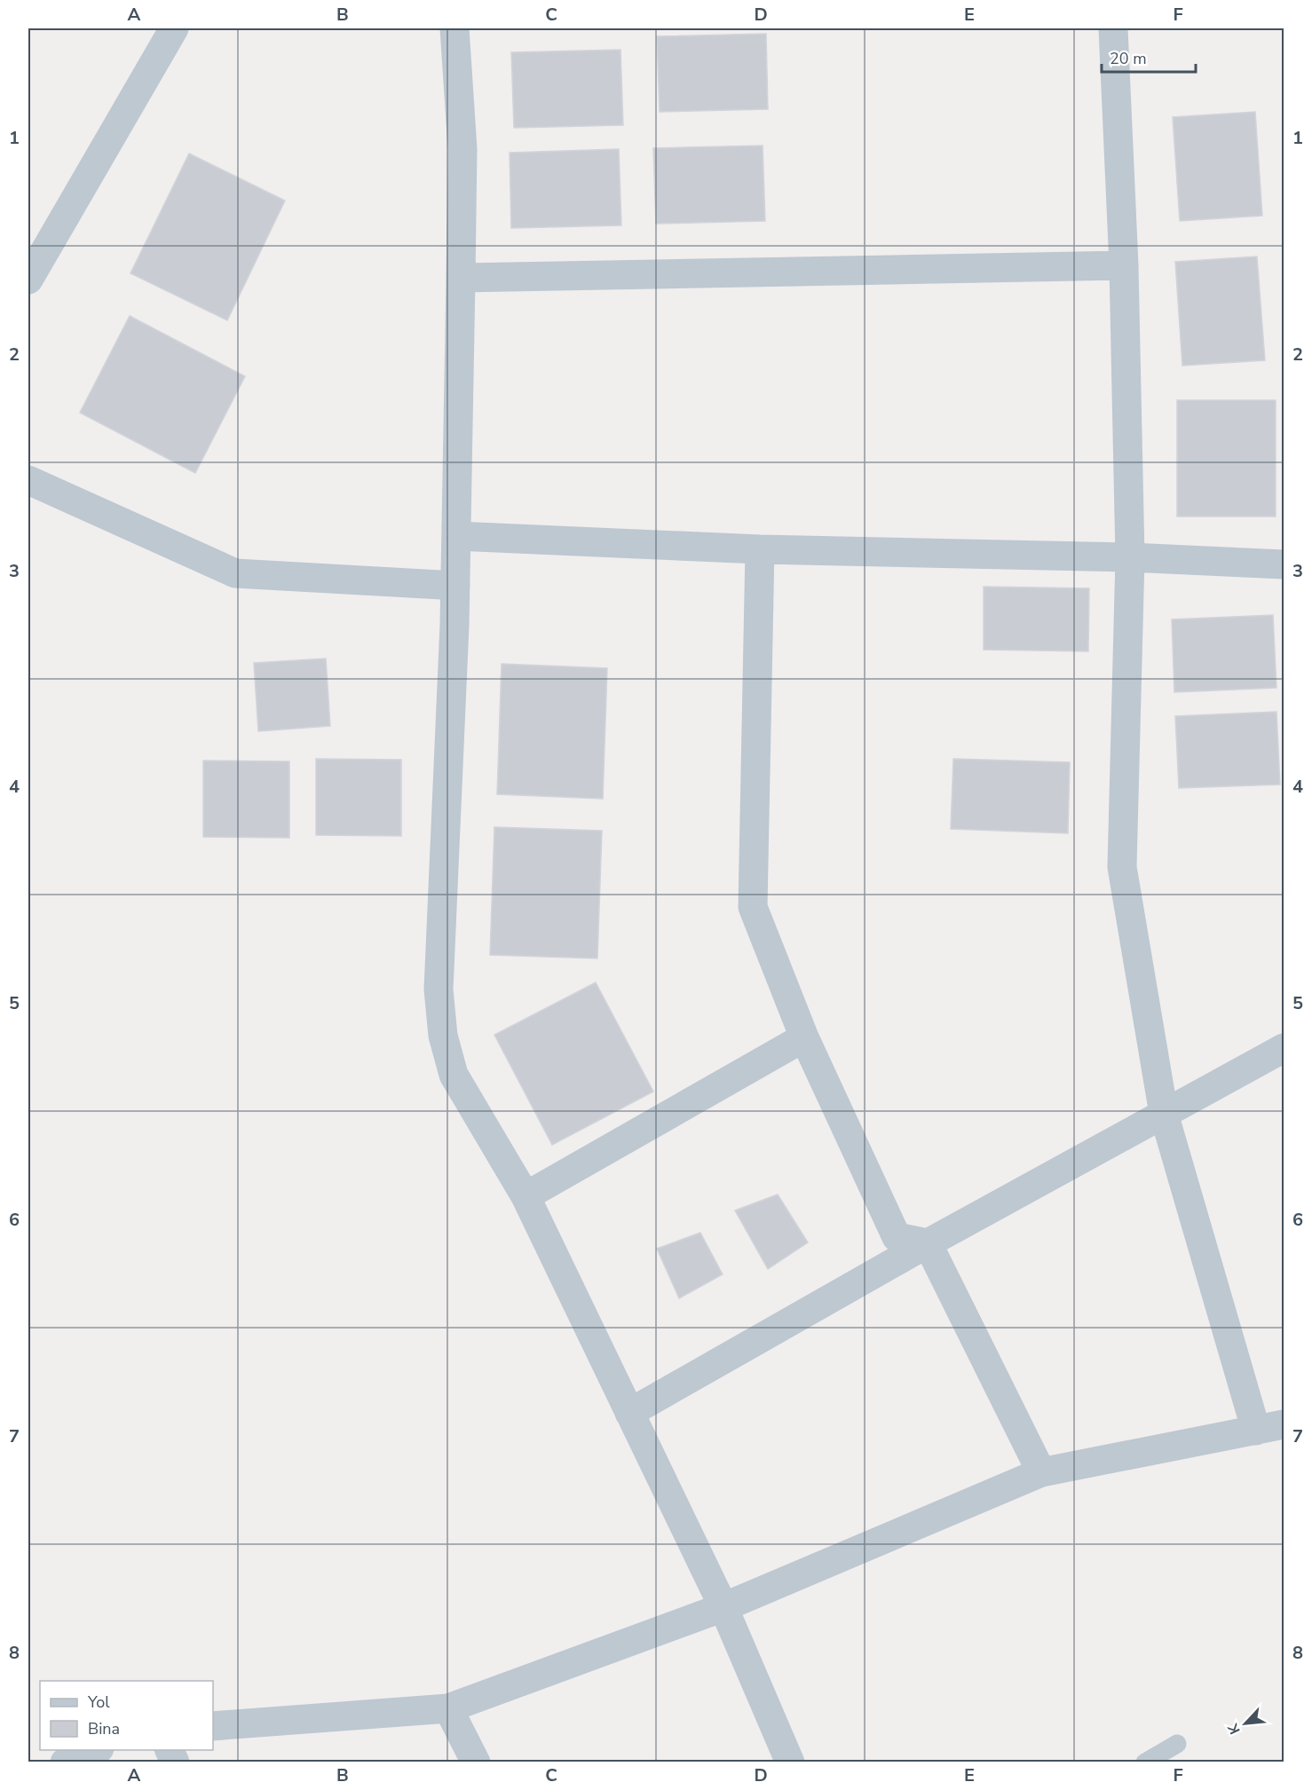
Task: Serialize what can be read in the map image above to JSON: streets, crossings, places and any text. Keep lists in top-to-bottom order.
{
  "legend": ["Yol", "Bina"],
  "scale_bar": "20 m",
  "north": "bottom left",
  "grid": {
    "columns": [
      "A",
      "B",
      "C",
      "D",
      "E",
      "F"
    ],
    "rows": [
      "1",
      "2",
      "3",
      "4",
      "5",
      "6",
      "7",
      "8"
    ]
  }
}
